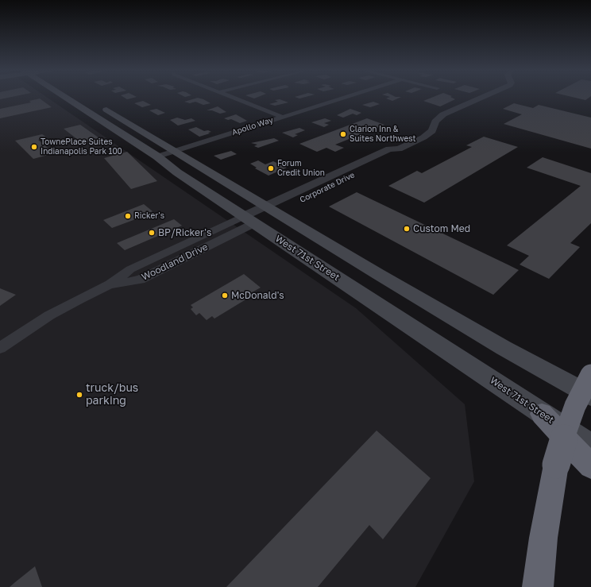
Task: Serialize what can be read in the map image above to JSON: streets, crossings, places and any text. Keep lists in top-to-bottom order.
{
  "streets": {
    "main road": ["West 71st Street"],
    "street": ["Apollo Way", "Corporate Drive", "Woodland Drive"]
  },
  "crossings": [
    ["Apollo Way", "West 71st Street"],
    ["Corporate Drive", "West 71st Street"],
    ["Corporate Drive", "Woodland Drive"],
    ["West 71st Street", "Woodland Drive"]
  ],
  "places": [
    "Clarion Inn & Suites Northwest",
    "TownePlace Suites Indianapolis Park 100",
    "Forum Credit Union",
    "Ricker's",
    "Custom Med",
    "BP/Ricker's",
    "McDonald's",
    "truck/bus parking"
  ]
}
